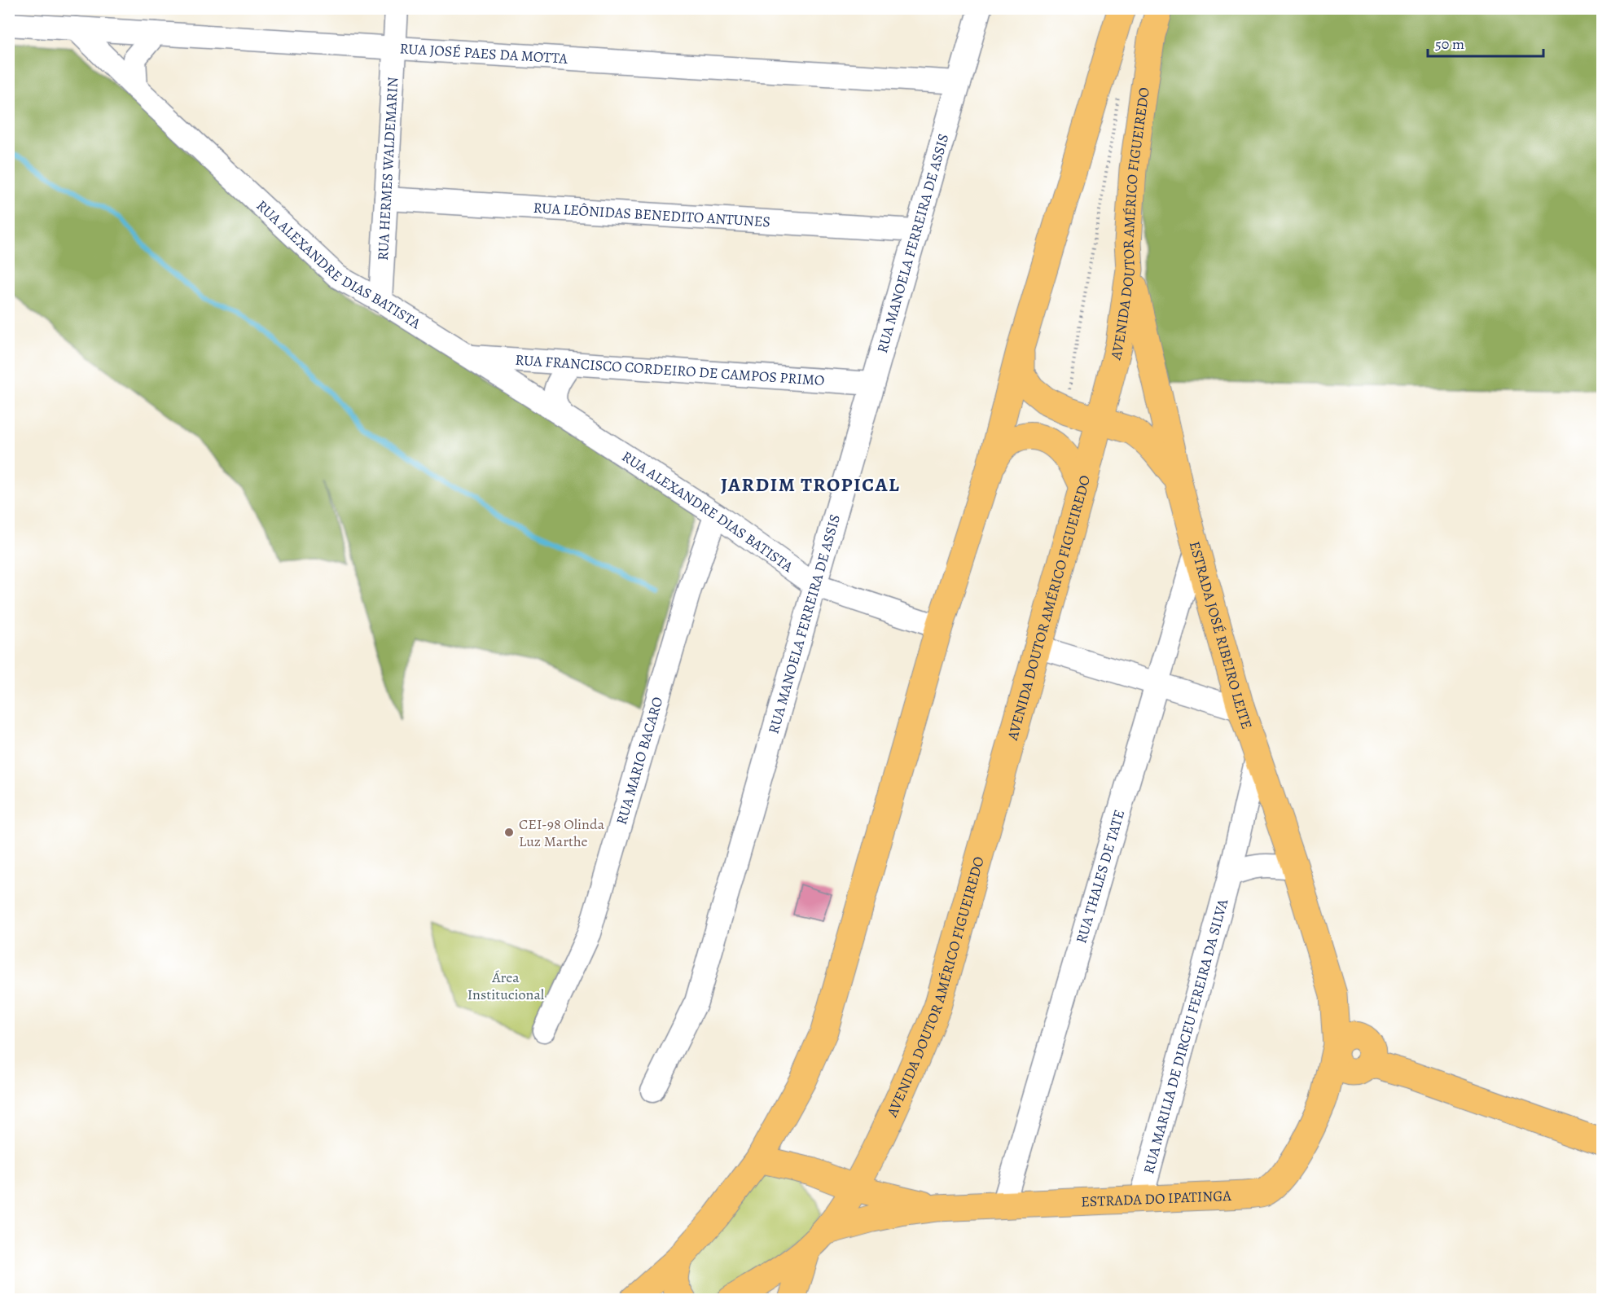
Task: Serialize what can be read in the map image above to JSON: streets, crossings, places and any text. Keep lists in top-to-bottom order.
{
  "streets": {
    "main road": ["AVENIDA DOUTOR AMÉRICO FIGUEIREDO", "ESTRADA JOSÉ RIBEIRO LEITE", "ESTRADA DO IPATINGA"],
    "street": [
      "RUA JOSÉ PAES DA MOTTA",
      "RUA HERMES WALDEMARIN",
      "RUA LEÔNIDAS BENEDITO ANTUNES",
      "RUA MANOELA FERREIRA DE ASSIS",
      "RUA ALEXANDRE DIAS BATISTA",
      "RUA FRANCISCO CORDEIRO DE CAMPOS PRIMO",
      "RUA MARIO BACARO",
      "RUA THALES DE TATE",
      "RUA MARILIA DE DIRCEU FEREIRA DA SILVA"
    ]
  },
  "crossings": [
    ["RUA JOSÉ PAES DA MOTTA", "RUA HERMES WALDEMARIN"],
    ["RUA JOSÉ PAES DA MOTTA", "RUA MANOELA FERREIRA DE ASSIS"],
    ["RUA JOSÉ PAES DA MOTTA", "RUA ALEXANDRE DIAS BATISTA"],
    ["RUA HERMES WALDEMARIN", "RUA LEÔNIDAS BENEDITO ANTUNES"],
    ["RUA HERMES WALDEMARIN", "RUA ALEXANDRE DIAS BATISTA"],
    ["RUA LEÔNIDAS BENEDITO ANTUNES", "RUA MANOELA FERREIRA DE ASSIS"],
    ["AVENIDA DOUTOR AMÉRICO FIGUEIREDO", "ESTRADA JOSÉ RIBEIRO LEITE"],
    ["AVENIDA DOUTOR AMÉRICO FIGUEIREDO", "ESTRADA DO IPATINGA"],
    ["RUA MANOELA FERREIRA DE ASSIS", "RUA ALEXANDRE DIAS BATISTA"],
    ["RUA MANOELA FERREIRA DE ASSIS", "RUA FRANCISCO CORDEIRO DE CAMPOS PRIMO"],
    ["RUA ALEXANDRE DIAS BATISTA", "RUA FRANCISCO CORDEIRO DE CAMPOS PRIMO"],
    ["RUA ALEXANDRE DIAS BATISTA", "RUA MARIO BACARO"],
    ["ESTRADA JOSÉ RIBEIRO LEITE", "RUA THALES DE TATE"],
    ["ESTRADA JOSÉ RIBEIRO LEITE", "RUA MARILIA DE DIRCEU FEREIRA DA SILVA"],
    ["ESTRADA JOSÉ RIBEIRO LEITE", "ESTRADA DO IPATINGA"],
    ["RUA THALES DE TATE", "ESTRADA DO IPATINGA"],
    ["RUA MARILIA DE DIRCEU FEREIRA DA SILVA", "ESTRADA DO IPATINGA"]
  ],
  "districts": ["JARDIM TROPICAL"],
  "parks": ["Área Institucional"],
  "places": ["CEI-98 Olinda Luz Marthe"],
  "scale_bar": "50 m"
}
